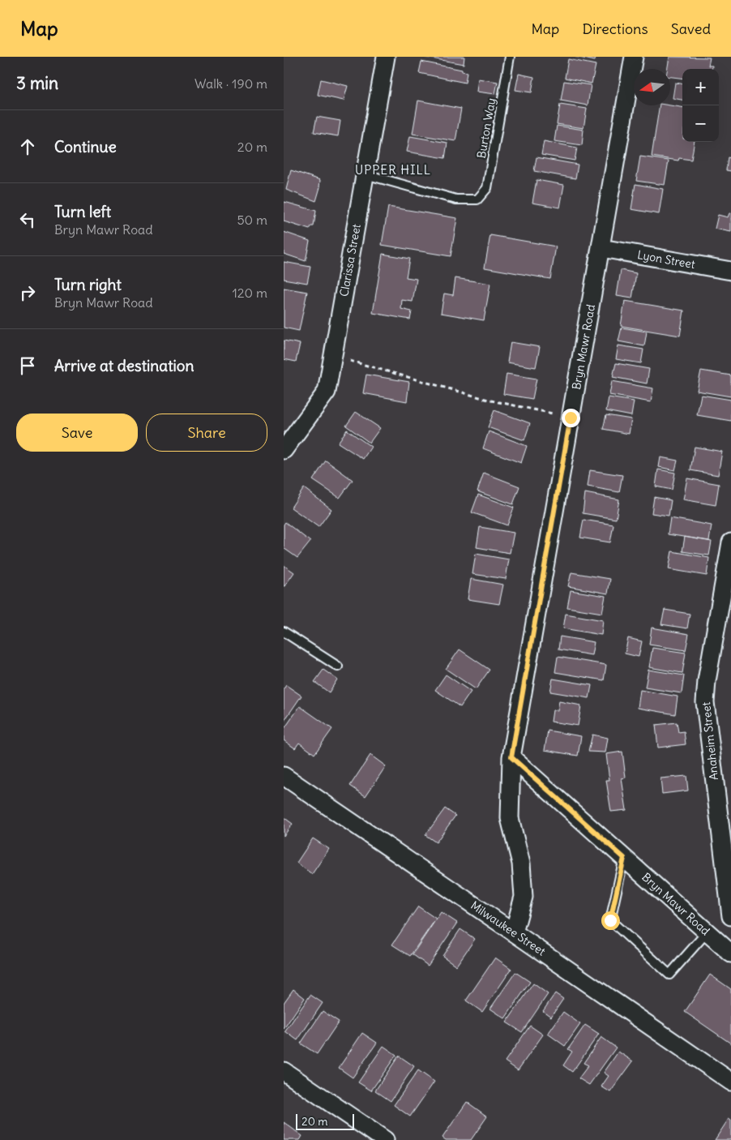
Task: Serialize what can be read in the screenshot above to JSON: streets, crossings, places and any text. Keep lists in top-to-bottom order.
{
  "streets": {
    "street": [
      "Lyon Street",
      "Clarissa Street",
      "Bryn Mawr Road",
      "Anaheim Street",
      "Milwaukee Street"
    ],
    "lane": ["Burton Way"]
  },
  "crossings": [
    ["Burton Way", "Clarissa Street"],
    ["Lyon Street", "Bryn Mawr Road"],
    ["Bryn Mawr Road", "Milwaukee Street"]
  ],
  "districts": ["UPPER HILL"],
  "scale_bar": "20 m",
  "north": "left",
  "page": {
    "header": "Map",
    "nav": ["Map", "Directions", "Saved"],
    "heading": ["3 min", "Walk · 190 m"],
    "map_buttons": ["+", "−"],
    "list": [
      ["Continue", "20 m"],
      ["Turn left", "Bryn Mawr Road", "50 m"],
      ["Turn right", "Bryn Mawr Road", "120 m"],
      "Arrive at destination"
    ],
    "buttons": ["Save", "Share"],
    "scale": "20 m"
  }
}
